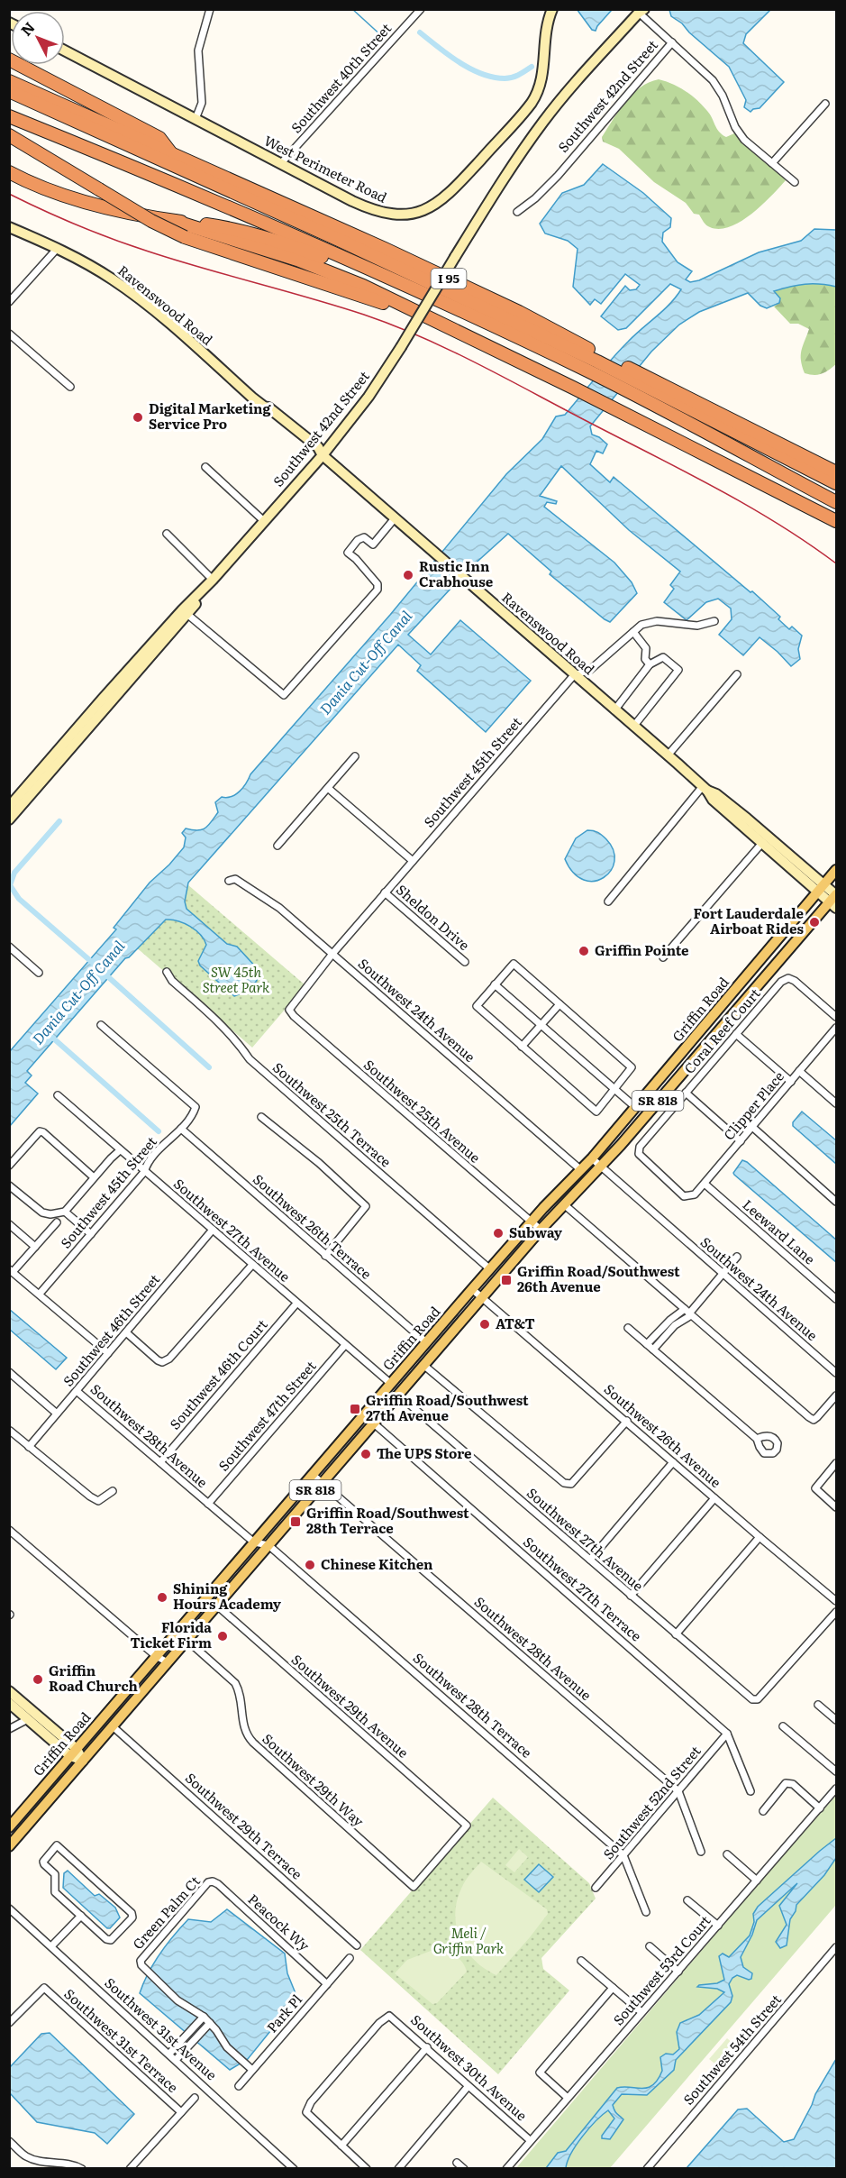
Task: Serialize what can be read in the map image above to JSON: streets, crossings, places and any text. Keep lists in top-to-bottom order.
{
  "streets": {
    "highway": ["I 95"],
    "main road": ["Griffin Road", "SR 818"],
    "street": [
      "Southwest 40th Street",
      "Southwest 42nd Street",
      "West Perimeter Road",
      "Ravenswood Road",
      "Southwest 45th Street",
      "Sheldon Drive",
      "Southwest 24th Avenue",
      "Coral Reef Court",
      "Clipper Place",
      "Southwest 25th Avenue",
      "Southwest 25th Terrace",
      "Southwest 26th Terrace",
      "Southwest 27th Avenue",
      "Leeward Lane",
      "Southwest 46th Street",
      "Southwest 46th Court",
      "Southwest 47th Street",
      "Southwest 28th Avenue",
      "Southwest 26th Avenue",
      "Southwest 27th Terrace",
      "Southwest 28th Terrace",
      "Southwest 29th Avenue",
      "Southwest 29th Way",
      "Southwest 52nd Street",
      "Southwest 29th Terrace",
      "Green Palm Ct",
      "Peacock Wy",
      "Southwest 53rd Court",
      "Park Pl",
      "Southwest 31st Avenue",
      "Southwest 31st Terrace",
      "Southwest 54th Street",
      "Southwest 30th Avenue"
    ]
  },
  "crossings": [
    ["Southwest 40th Street", "West Perimeter Road"],
    ["Southwest 42nd Street", "Ravenswood Road"],
    ["Ravenswood Road", "Southwest 45th Street"],
    ["Ravenswood Road", "Griffin Road"],
    ["Southwest 45th Street", "Sheldon Drive"],
    ["Southwest 45th Street", "Southwest 24th Avenue"],
    ["Southwest 45th Street", "Southwest 25th Avenue"],
    ["Southwest 45th Street", "Southwest 26th Terrace"],
    ["Southwest 45th Street", "Southwest 27th Avenue"],
    ["Griffin Road", "Southwest 24th Avenue"],
    ["Griffin Road", "Southwest 25th Avenue"],
    ["Griffin Road", "Southwest 25th Terrace"],
    ["Griffin Road", "Southwest 26th Terrace"],
    ["Griffin Road", "Southwest 27th Avenue"],
    ["Griffin Road", "Southwest 28th Avenue"],
    ["Griffin Road", "Southwest 26th Avenue"],
    ["Griffin Road", "Southwest 27th Terrace"],
    ["Griffin Road", "Southwest 28th Terrace"],
    ["Griffin Road", "Southwest 29th Avenue"],
    ["Griffin Road", "Southwest 29th Way"],
    ["Griffin Road", "Southwest 29th Terrace"],
    ["Coral Reef Court", "Clipper Place"],
    ["Clipper Place", "Leeward Lane"],
    ["Southwest 27th Avenue", "Southwest 46th Street"],
    ["Southwest 27th Avenue", "Southwest 46th Court"],
    ["Southwest 27th Avenue", "Southwest 47th Street"],
    ["Southwest 46th Street", "Southwest 28th Avenue"],
    ["Southwest 46th Court", "Southwest 28th Avenue"],
    ["Southwest 47th Street", "Southwest 28th Avenue"],
    ["Southwest 28th Avenue", "Southwest 52nd Street"],
    ["Southwest 27th Terrace", "Southwest 52nd Street"],
    ["Southwest 28th Terrace", "Southwest 52nd Street"],
    ["Southwest 29th Avenue", "Southwest 29th Way"],
    ["Green Palm Ct", "Peacock Wy"],
    ["Peacock Wy", "Park Pl"],
    ["Southwest 53rd Court", "Southwest 30th Avenue"]
  ],
  "water": ["Dania Cut-Off Canal"],
  "parks": ["SW 45th Street Park", "Meli / Griffin Park"],
  "places": {
    "other": [
      "Digital Marketing Service Pro",
      "Rustic Inn Crabhouse",
      "Fort Lauderdale Airboat Rides",
      "Griffin Pointe",
      "Subway",
      "AT&T",
      "The UPS Store",
      "Chinese Kitchen",
      "Shining Hours Academy",
      "Florida Ticket Firm",
      "Griffin Road Church"
    ],
    "transit": ["Griffin Road/Southwest 26th Avenue", "Griffin Road/Southwest 27th Avenue", "Griffin Road/Southwest 28th Terrace"]
  },
  "north": "top left"
}
